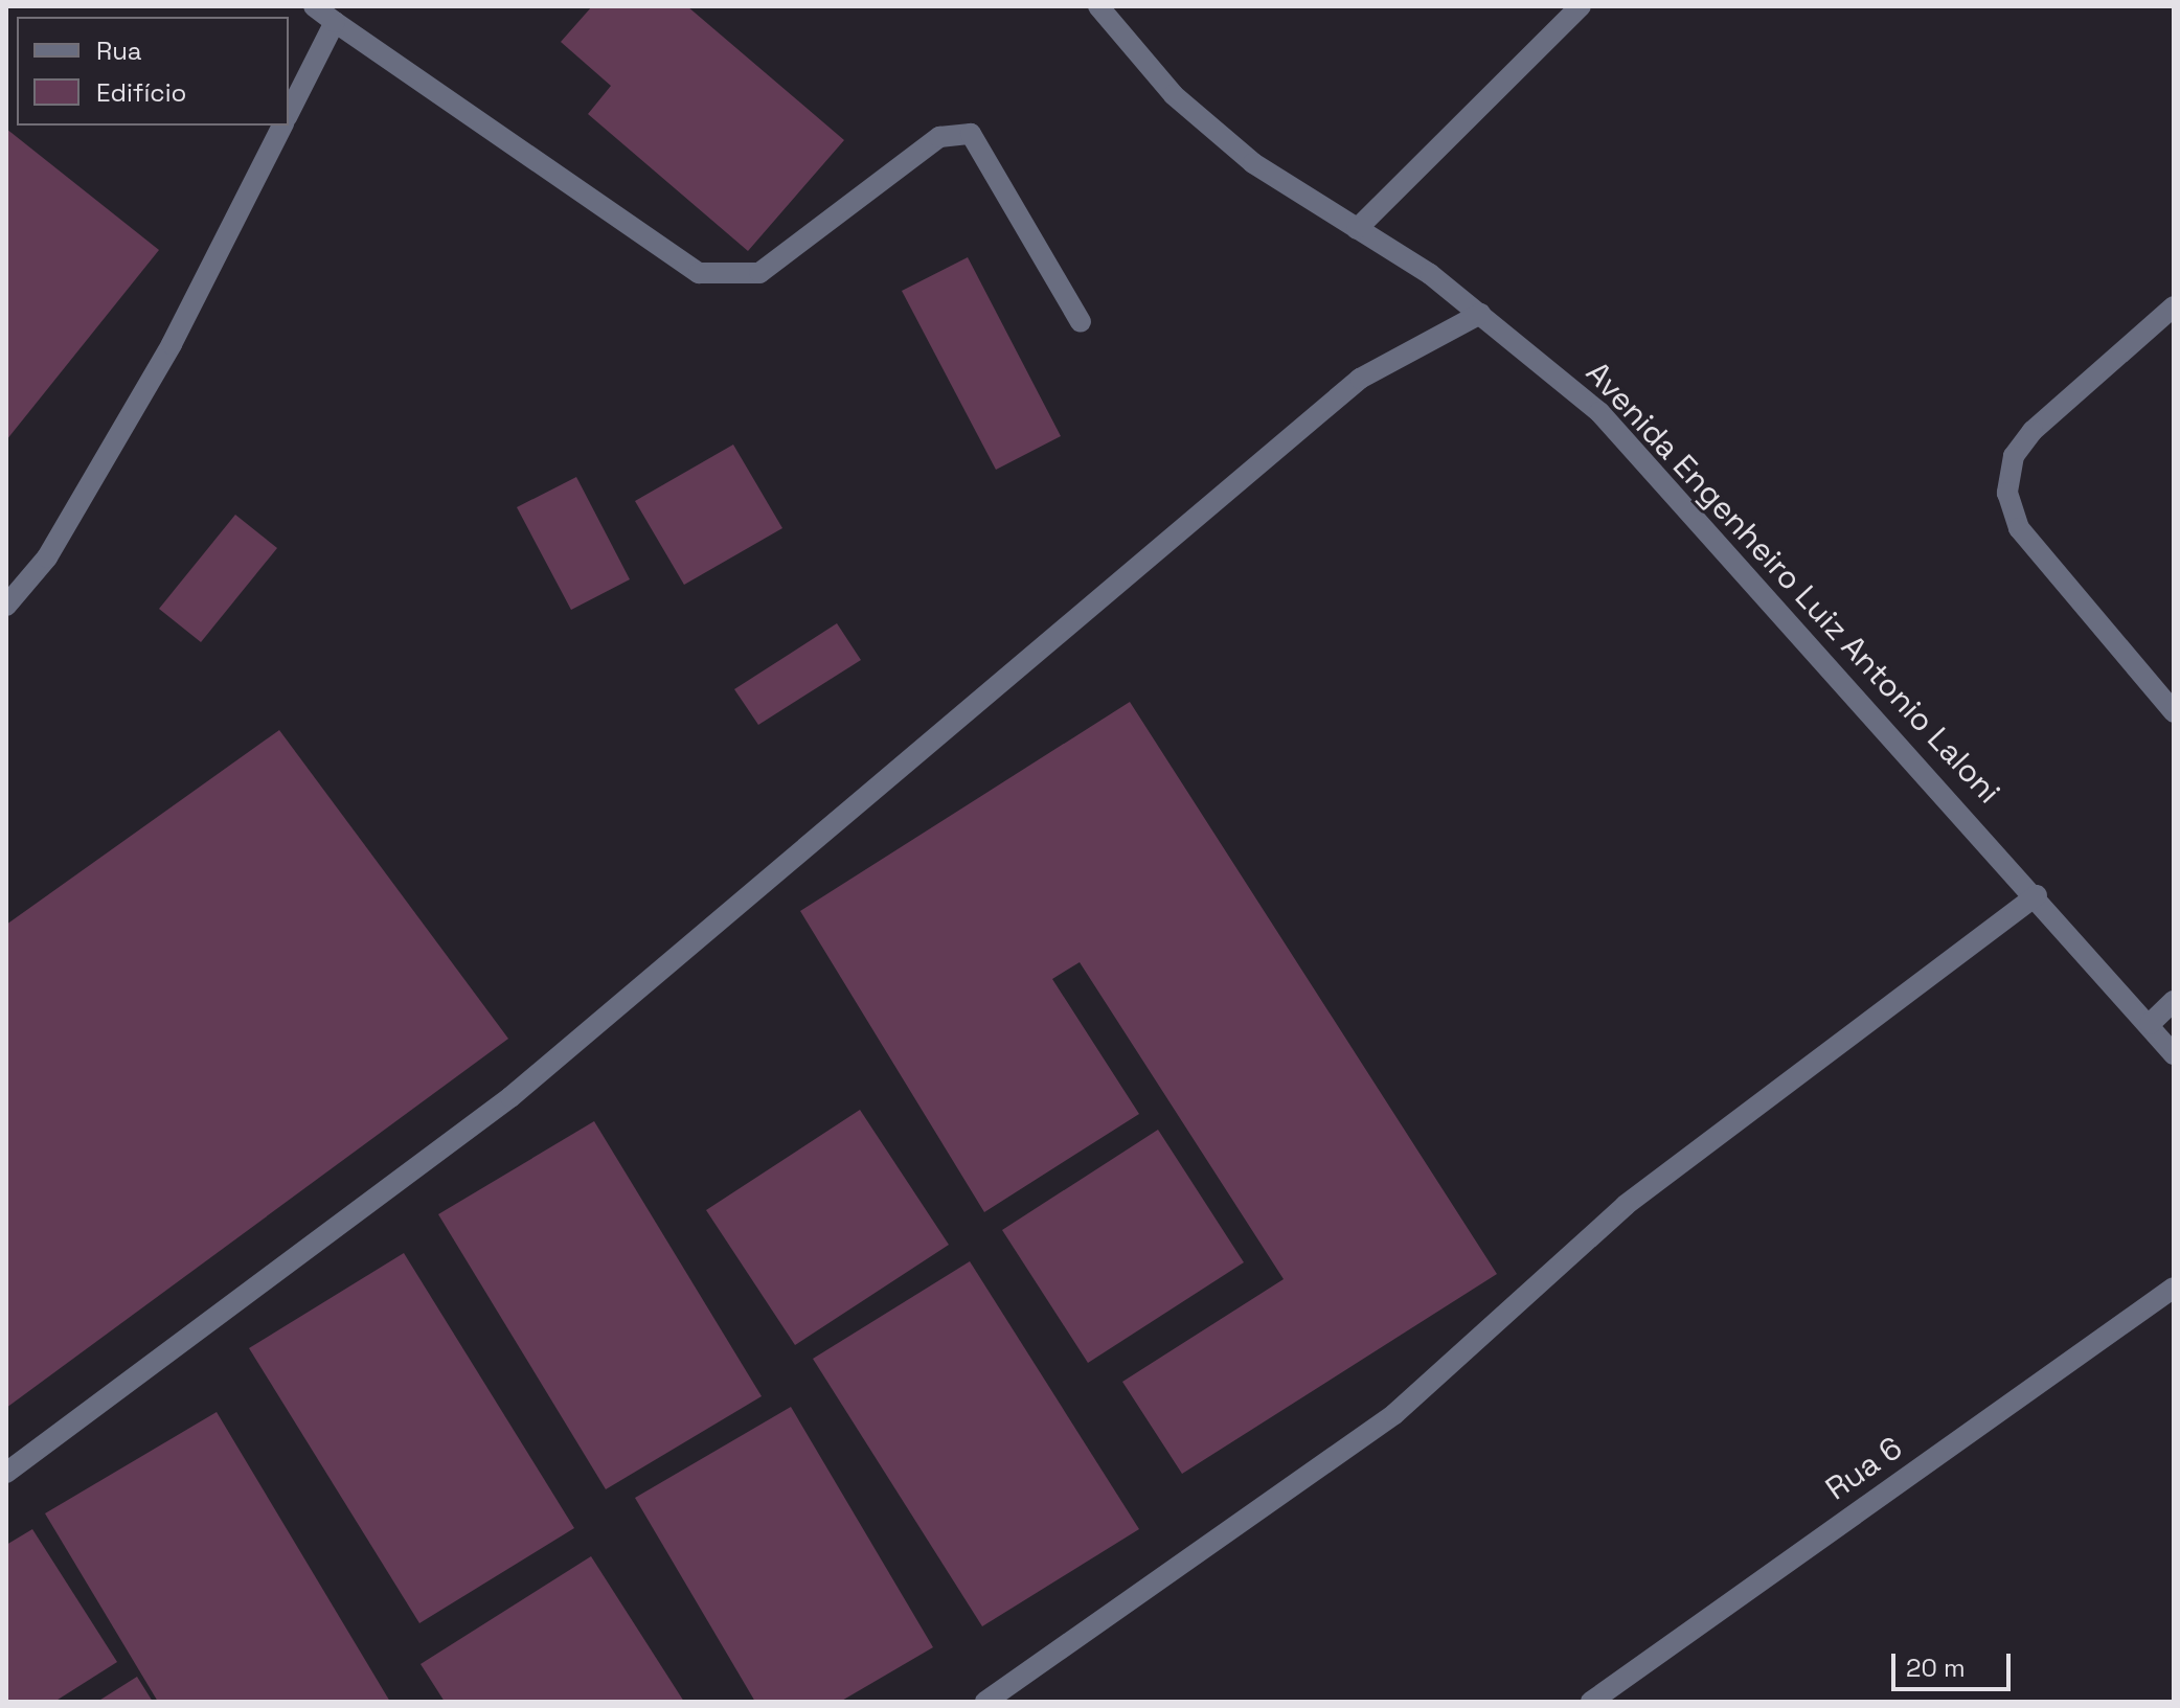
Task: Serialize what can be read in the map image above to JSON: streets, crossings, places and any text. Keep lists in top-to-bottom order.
{
  "streets": {
    "street": ["Avenida Engenheiro Luiz Antonio Laloni", "Rua 6"]
  },
  "legend": ["Rua", "Edifício"],
  "scale_bar": "20 m"
}
